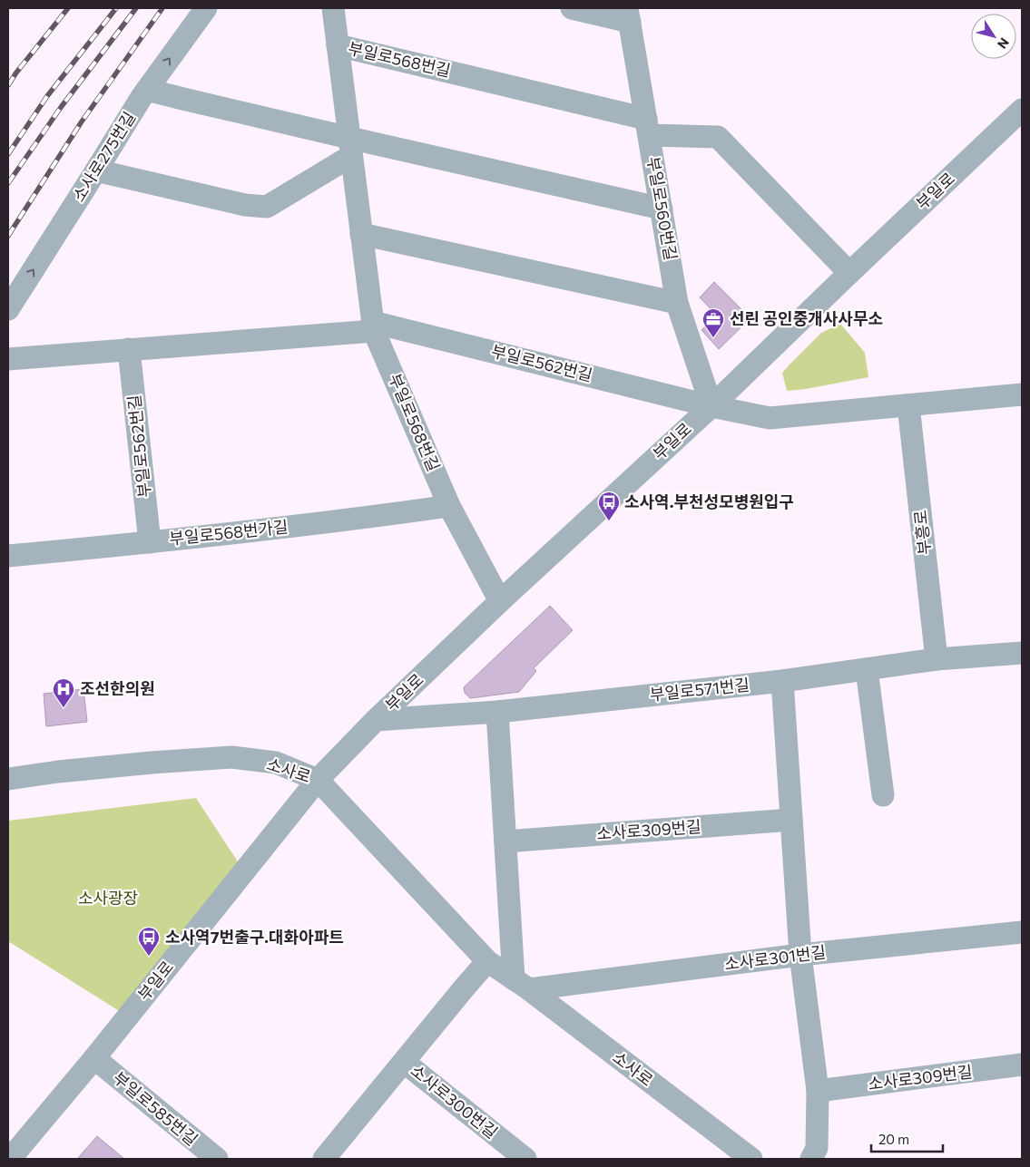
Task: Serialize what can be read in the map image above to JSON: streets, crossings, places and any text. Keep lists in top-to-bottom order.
{
  "streets": {
    "street": [
      "부일로568번길",
      "소사로275번길",
      "부일로",
      "부일로560번길",
      "부일로562번길",
      "부흥로",
      "부일로568번가길",
      "부일로571번길",
      "소사로",
      "소사로309번길",
      "소사로301번길",
      "소사로300번길",
      "부일로585번길"
    ]
  },
  "crossings": [
    ["부일로568번길", "부일로"],
    ["부일로568번길", "부일로560번길"],
    ["부일로568번길", "부일로562번길"],
    ["부일로568번길", "부일로568번가길"],
    ["부일로", "부일로560번길"],
    ["부일로", "부일로562번길"],
    ["부일로", "부일로571번길"],
    ["부일로", "소사로"],
    ["부일로", "부일로585번길"],
    ["부일로560번길", "부일로562번길"],
    ["부일로562번길", "부일로568번가길"],
    ["부흥로", "부일로571번길"],
    ["소사로", "소사로301번길"],
    ["소사로", "소사로300번길"]
  ],
  "one_way": ["소사로275번길"],
  "parks": ["소사광장"],
  "places": {
    "office": ["선린 공인중개사사무소"],
    "bus stop": ["소사역.부천성모병원입구", "소사역7번출구.대화아파트"],
    "hospital": ["조선한의원"]
  },
  "scale_bar": "20 m",
  "north": "bottom right"
}
